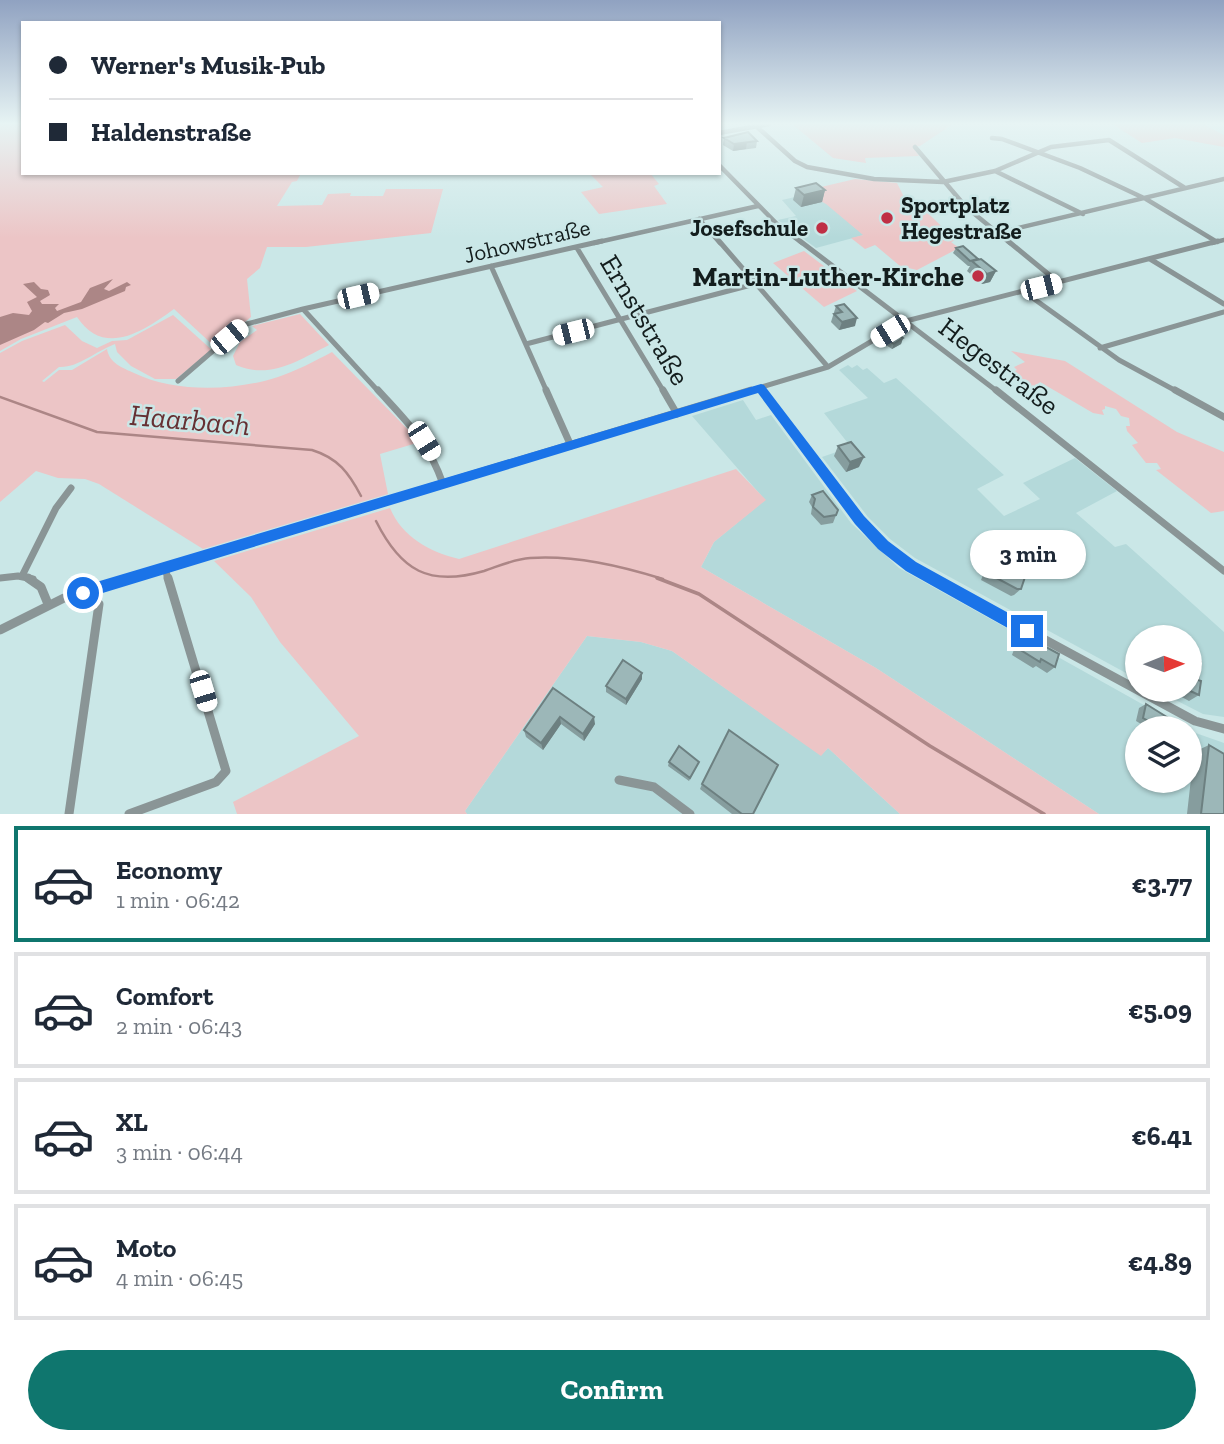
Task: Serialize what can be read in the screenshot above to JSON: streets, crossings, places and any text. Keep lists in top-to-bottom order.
{
  "streets": {
    "street": ["Johowstraße", "Ernststraße", "Hegestraße"]
  },
  "crossings": [
    ["Johowstraße", "Ernststraße"],
    ["Johowstraße", "Hegestraße"]
  ],
  "water": ["Haarbach"],
  "places": ["Sportplatz Hegestraße", "Josefschule", "Martin-Luther-Kirche"],
  "north": "right",
  "page": {
    "banner": ["Werner's Musik-Pub", "Haldenstraße"],
    "bubble": "3 min",
    "list": [
      {
        "name": "Economy",
        "note": "1 min · 06:42",
        "value": "€3.77"
      },
      {
        "name": "Comfort",
        "note": "2 min · 06:43",
        "value": "€5.09"
      },
      {
        "name": "XL",
        "note": "3 min · 06:44",
        "value": "€6.41"
      },
      {
        "name": "Moto",
        "note": "4 min · 06:45",
        "value": "€4.89"
      }
    ],
    "buttons": "Confirm"
  }
}
